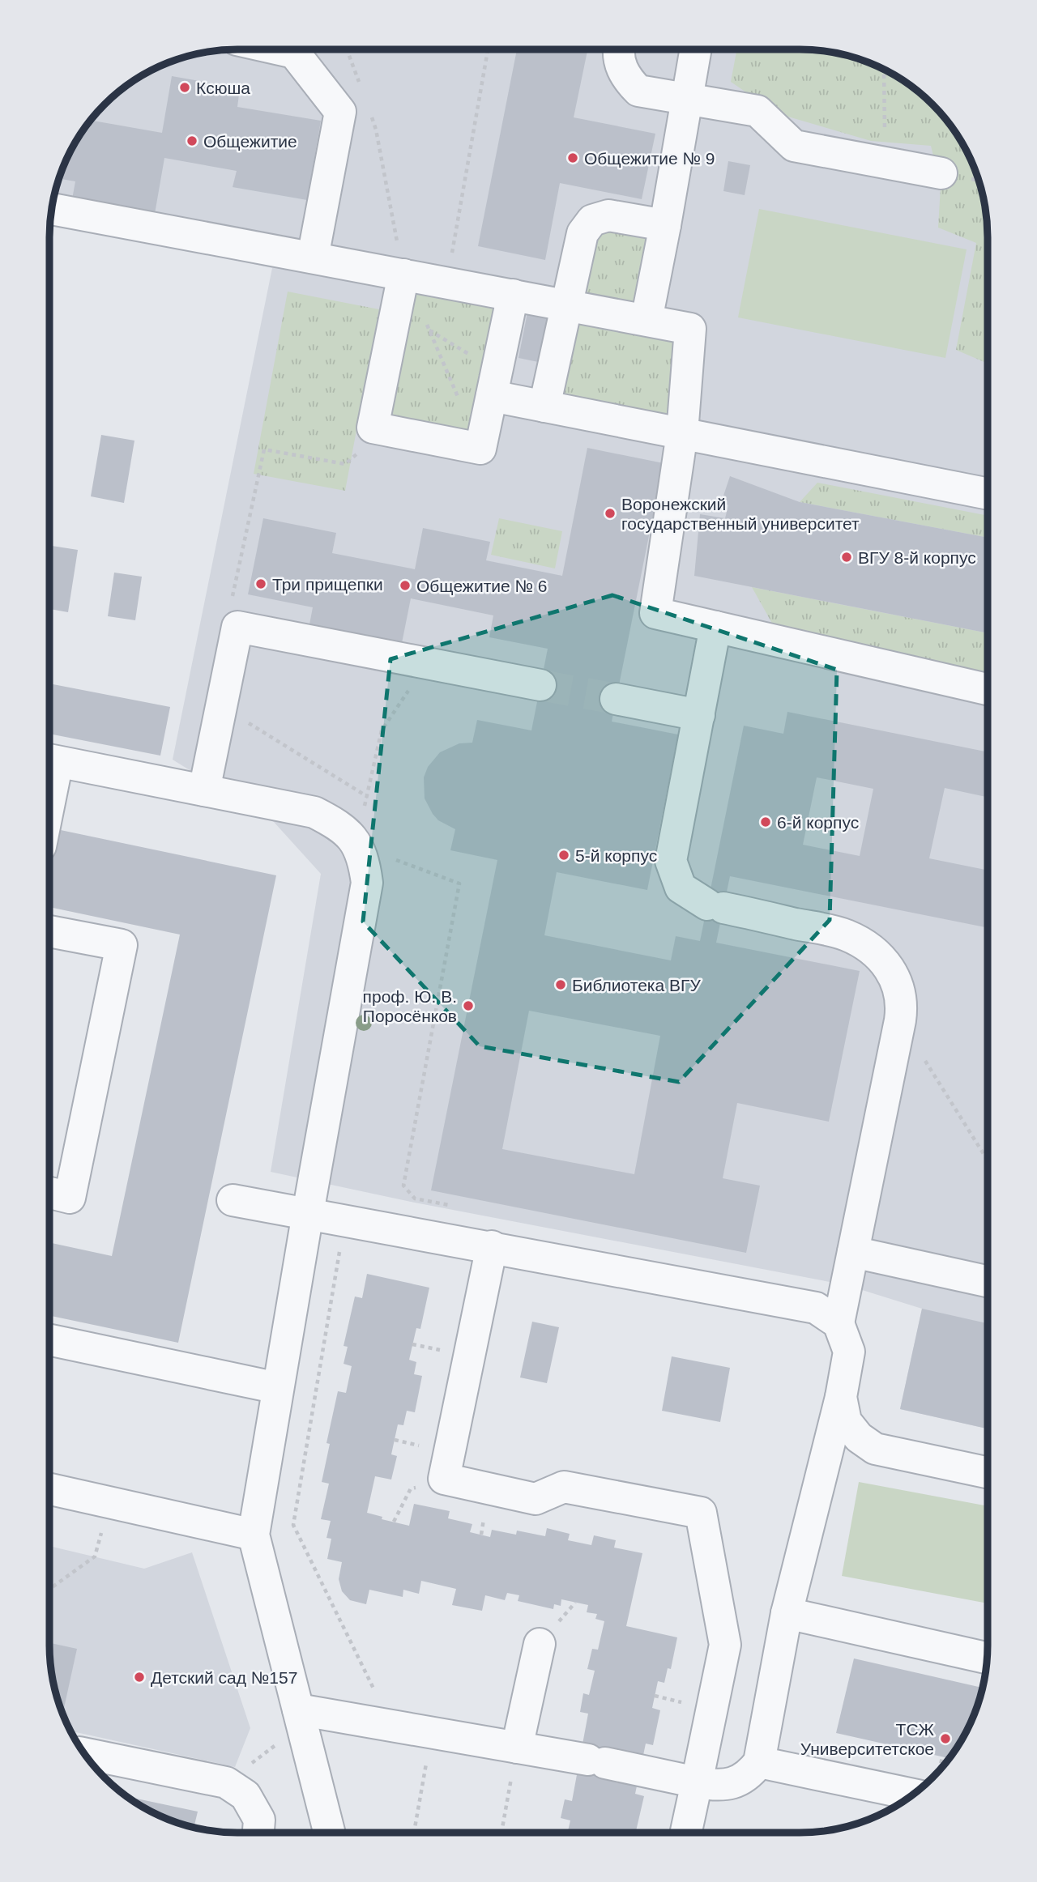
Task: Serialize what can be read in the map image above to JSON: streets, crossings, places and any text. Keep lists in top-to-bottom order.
{
  "places": [
    "Ксюша",
    "Общежитие",
    "Общежитие № 9",
    "Воронежский государственный университет",
    "ВГУ 8-й корпус",
    "Три прищепки",
    "Общежитие № 6",
    "6-й корпус",
    "5-й корпус",
    "Библиотека ВГУ",
    "проф. Ю. В. Поросёнков",
    "Детский сад №157",
    "ТСЖ Университетское"
  ]
}
